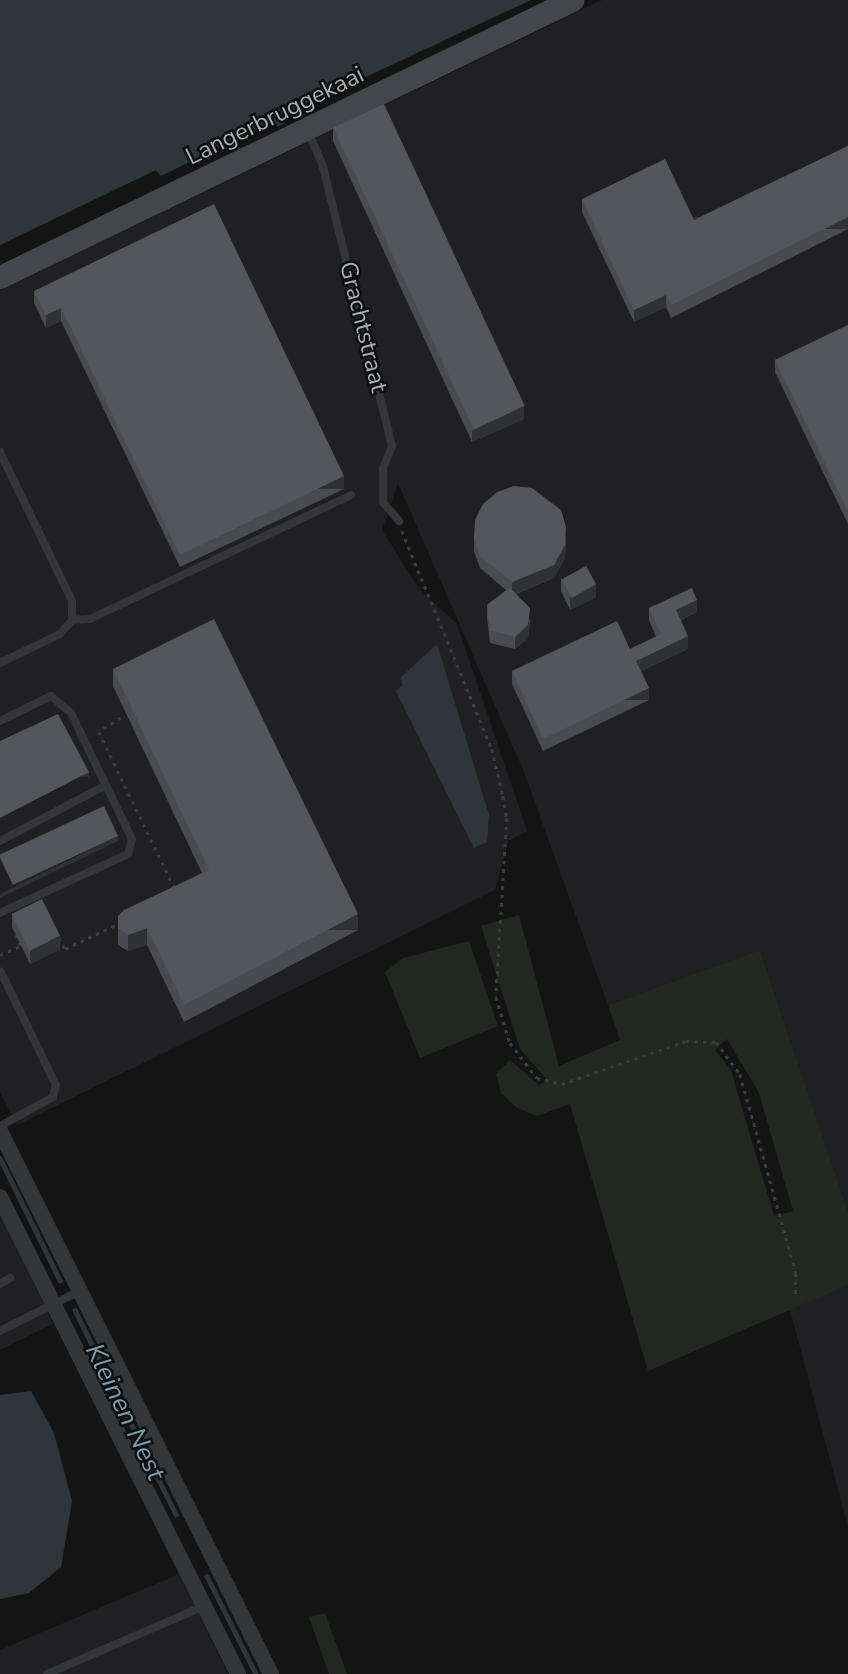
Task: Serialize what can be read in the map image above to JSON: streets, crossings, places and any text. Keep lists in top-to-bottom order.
{
  "streets": {
    "main road": ["Langerbruggekaai"],
    "lane": ["Grachtstraat"]
  },
  "crossings": [
    ["Langerbruggekaai", "Grachtstraat"]
  ],
  "water": ["Kleinen Nest"]
}
